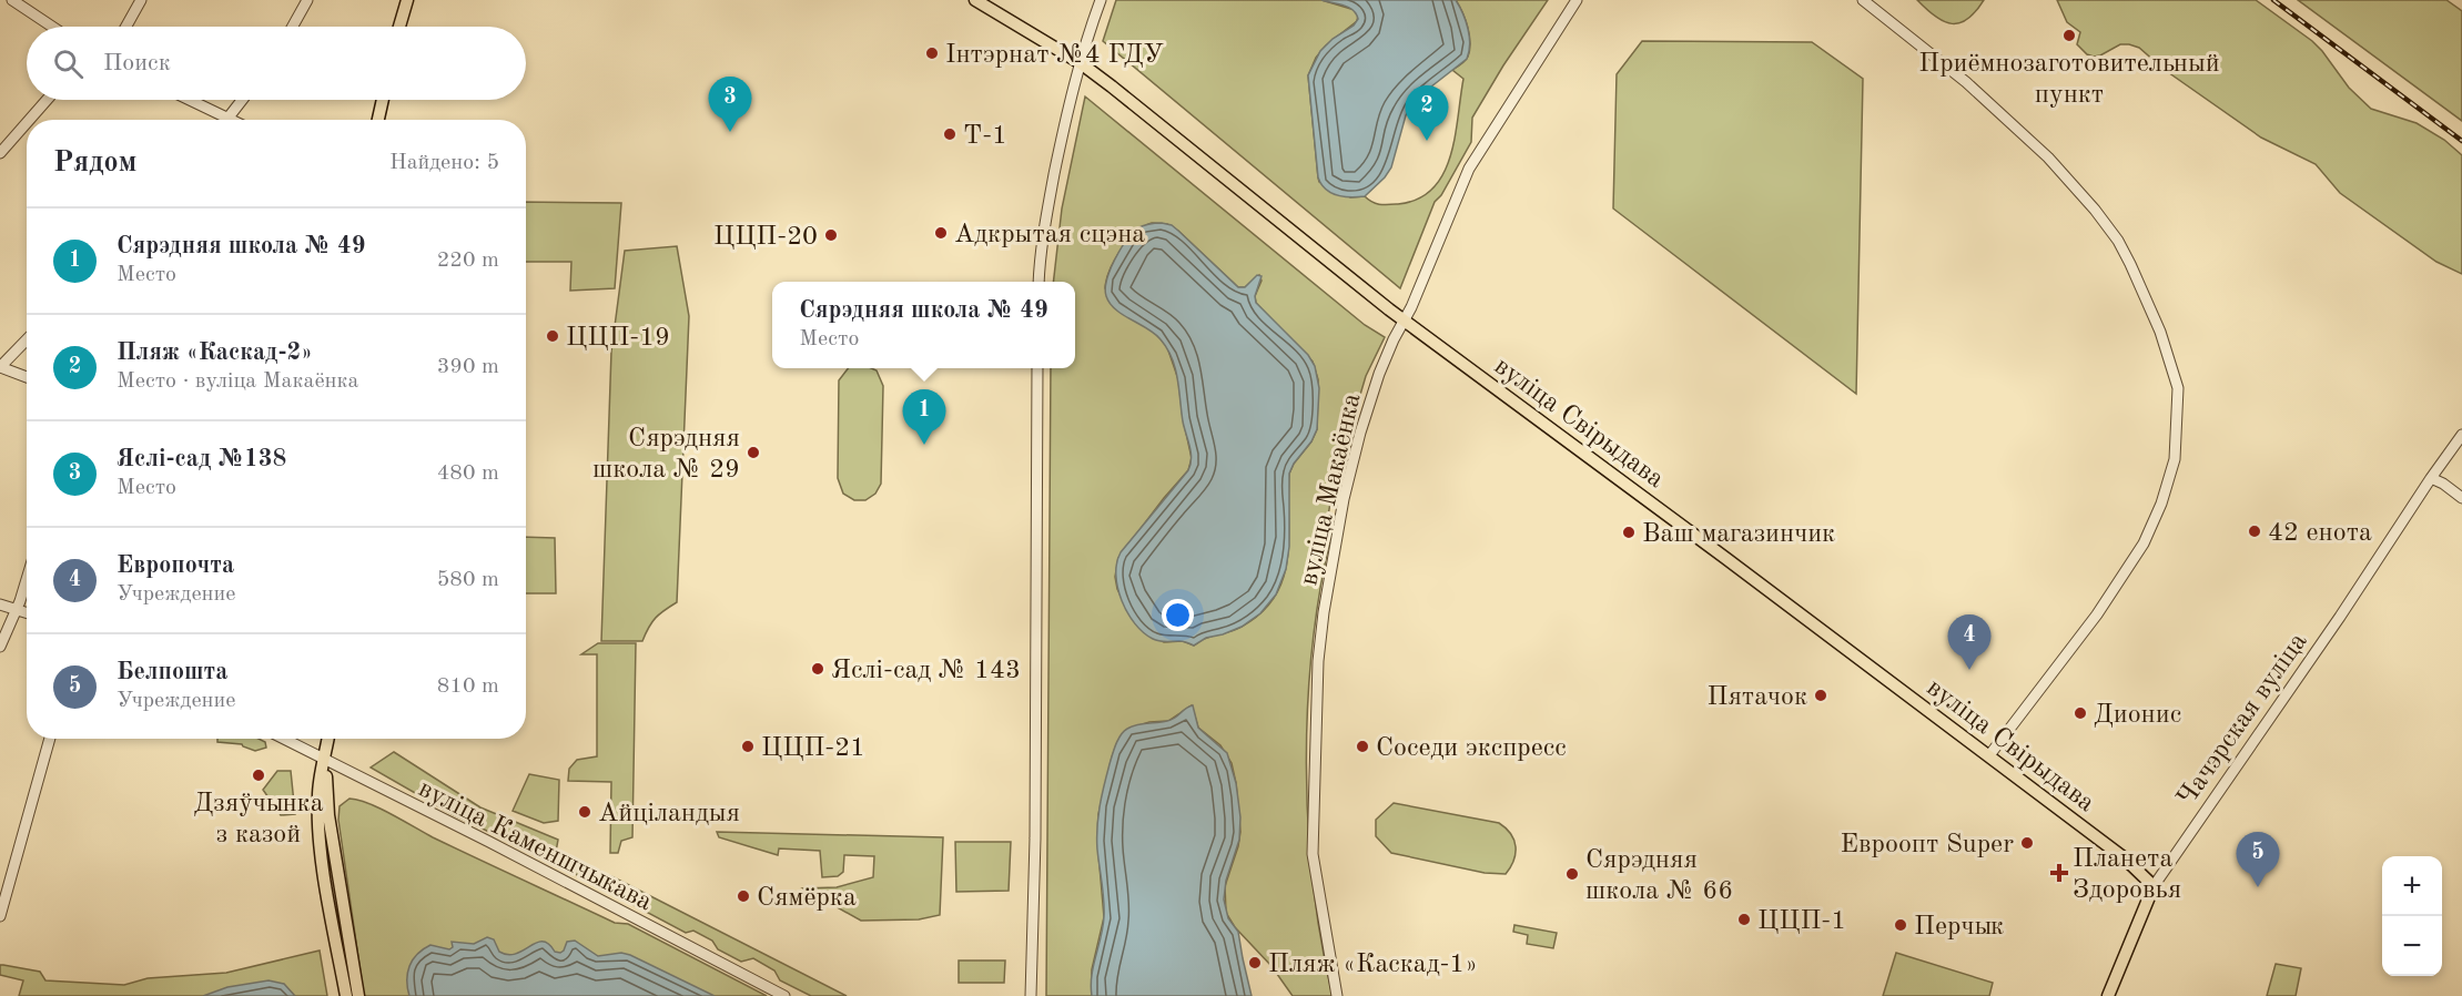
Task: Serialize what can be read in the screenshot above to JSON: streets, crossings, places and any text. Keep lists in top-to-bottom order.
{
  "streets": {
    "main road": ["вуліца Свірыдава", "Чачэрская вуліца"],
    "street": ["вуліца Макаёнка", "вуліца Каменшчыкава"]
  },
  "crossings": [
    ["вуліца Свірыдава", "вуліца Макаёнка"],
    ["вуліца Свірыдава", "Чачэрская вуліца"]
  ],
  "places": {
    "other": [
      "Приёмнозаготовительный пункт",
      "Інтэрнат №4 ГДУ",
      "Т-1",
      "Адкрытая сцэна",
      "ЦЦП-20",
      "ЦЦП-19",
      "Сярэдняя школа № 29",
      "42 енота",
      "Ваш магазинчик",
      "Яслі-сад № 143",
      "Пятачок",
      "Дионис",
      "ЦЦП-21",
      "Соседи экспресс",
      "Дзяўчынка з казой",
      "Айціландыя",
      "Евроопт Super",
      "Сярэдняя школа № 66",
      "Сямёрка",
      "ЦЦП-1",
      "Перчык",
      "Пляж «Каскад-1»"
    ],
    "health": ["Планета Здоровья"]
  },
  "page": {
    "search": "Поиск",
    "pins": [
      "3",
      "2",
      "1",
      "4",
      "5"
    ],
    "heading": ["Рядом", "Найдено: 5"],
    "list": [
      {
        "mark": "1",
        "name": "Сярэдняя школа № 49",
        "note": "Место",
        "value": "220 m"
      },
      {
        "mark": "2",
        "name": "Пляж «Каскад-2»",
        "note": "Место · вуліца Макаёнка",
        "value": "390 m"
      },
      {
        "mark": "3",
        "name": "Яслі-сад №138",
        "note": "Место",
        "value": "480 m"
      },
      {
        "mark": "4",
        "name": "Европочта",
        "note": "Учреждение",
        "value": "580 m"
      },
      {
        "mark": "5",
        "name": "Белпошта",
        "note": "Учреждение",
        "value": "810 m"
      }
    ],
    "popup": ["Сярэдняя школа № 49", "Место"],
    "map_buttons": ["+", "−"]
  }
}
